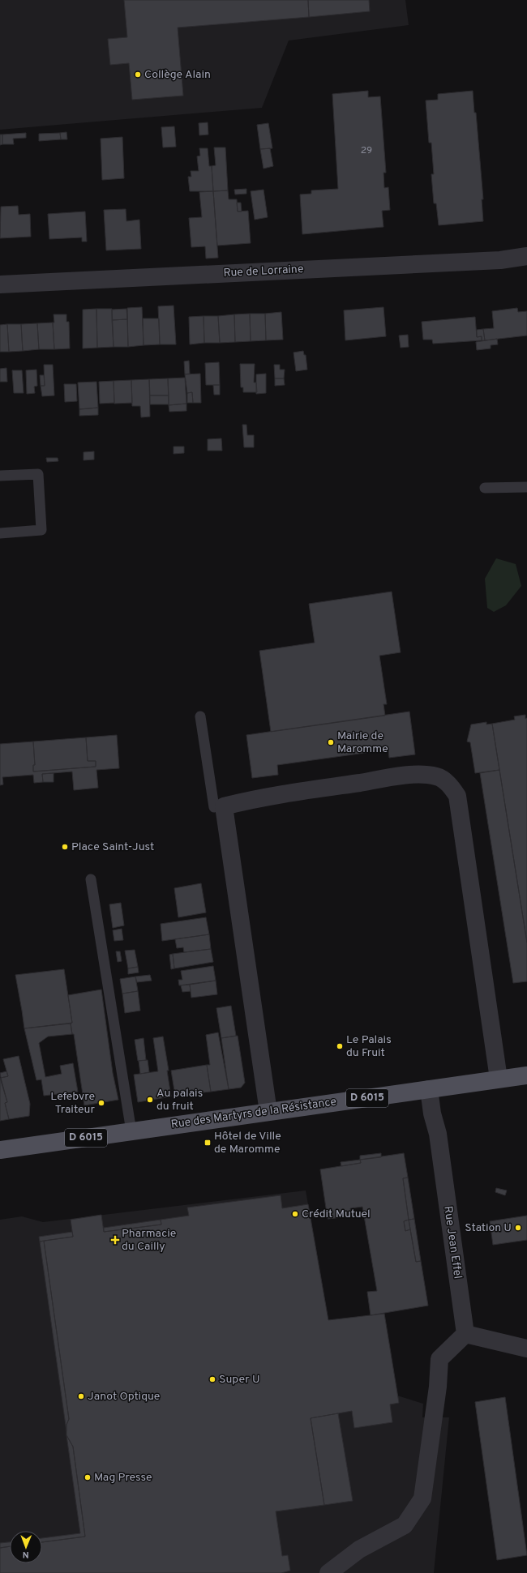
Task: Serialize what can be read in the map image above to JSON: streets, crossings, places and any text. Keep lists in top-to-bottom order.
{
  "streets": {
    "main road": ["D 6015", "Rue des Martyrs de la Résistance"],
    "street": ["Rue de Lorraine", "Rue Jean Effel"]
  },
  "crossings": [
    ["Rue des Martyrs de la Résistance", "Rue Jean Effel"]
  ],
  "places": {
    "other": [
      "Collège Alain",
      "Mairie de Maromme",
      "Place Saint-Just",
      "Le Palais du Fruit",
      "Au palais du fruit",
      "Lefebvre Traiteur",
      "Crédit Mutuel",
      "Station U",
      "Super U",
      "Janot Optique",
      "Mag Presse"
    ],
    "transit": ["Hôtel de Ville de Maromme"],
    "health": ["Pharmacie du Cailly"]
  },
  "house_numbers": ["29"],
  "north": "bottom"
}
